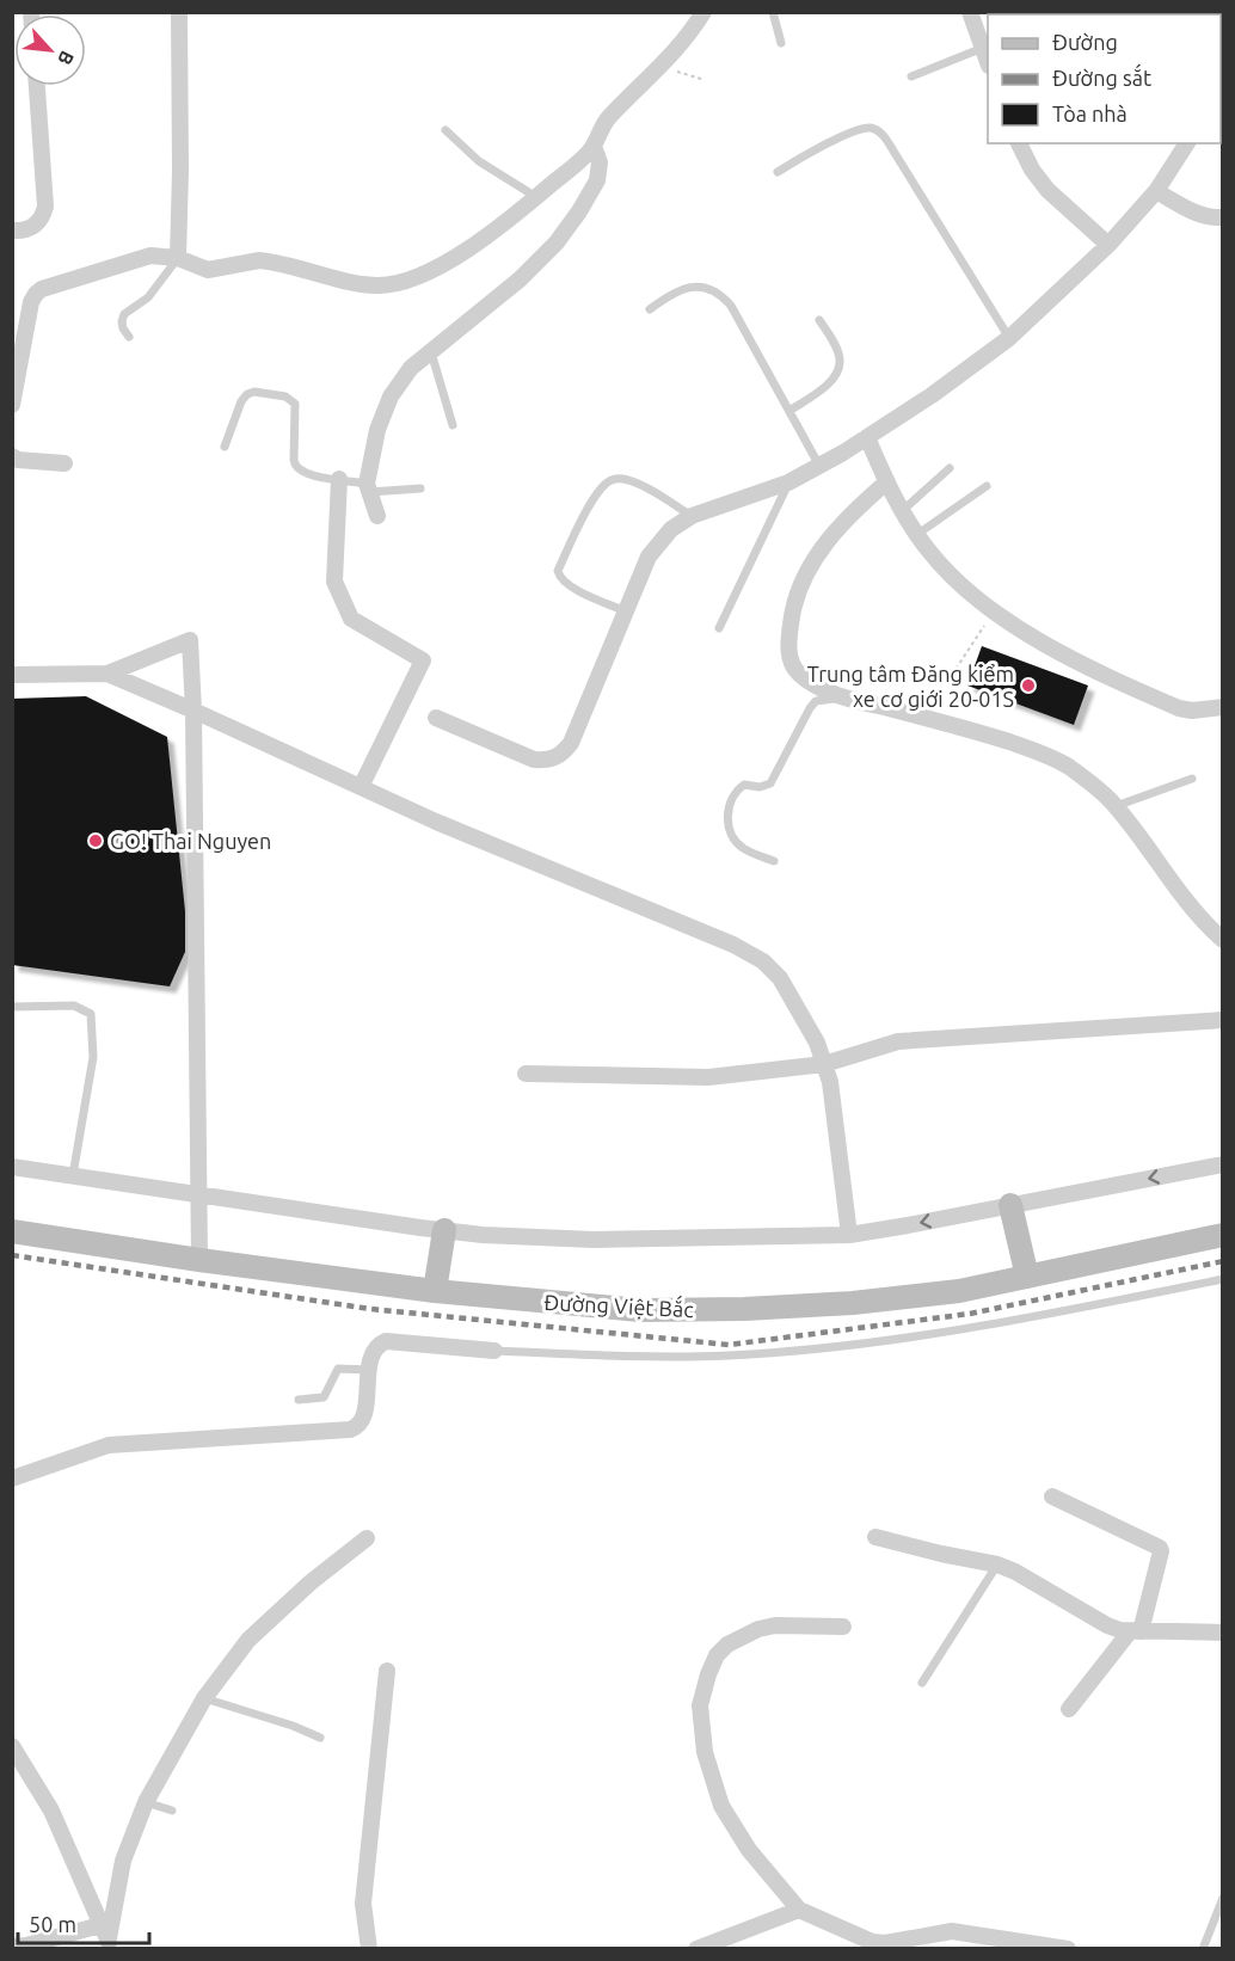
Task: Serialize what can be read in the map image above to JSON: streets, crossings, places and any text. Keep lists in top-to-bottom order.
{
  "streets": {
    "main road": ["Đường Việt Bắc"]
  },
  "places": ["Trung tâm Đăng kiểm xe cơ giới 20-01S", "GO! Thai Nguyen"],
  "legend": ["Đường", "Đường sắt", "Tòa nhà"],
  "scale_bar": "50 m",
  "north": "bottom right"
}
